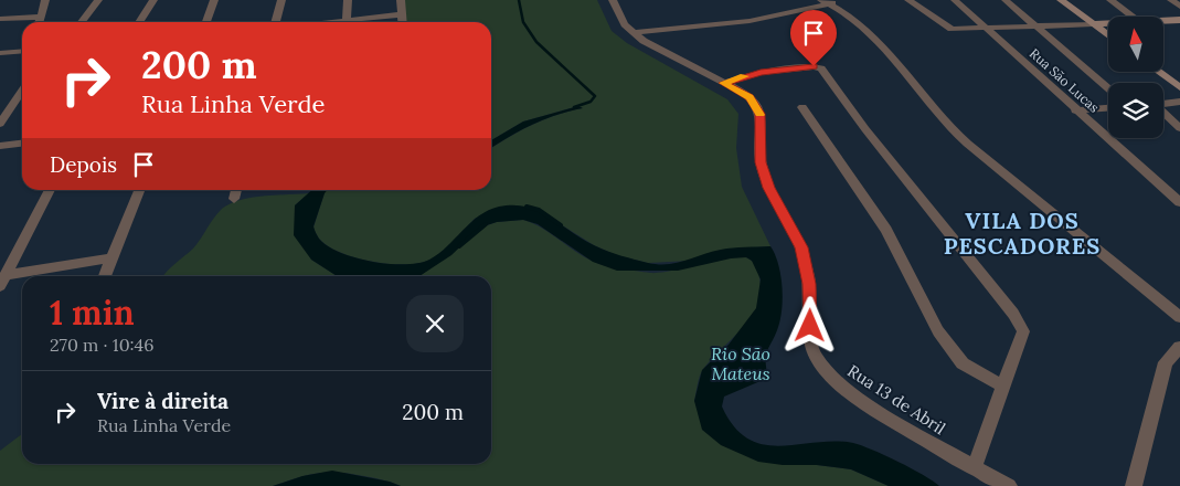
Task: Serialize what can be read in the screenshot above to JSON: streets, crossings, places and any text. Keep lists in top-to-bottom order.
{
  "streets": {
    "street": ["Rua São Lucas", "Rua 13 de Abril"]
  },
  "districts": ["VILA DOS PESCADORES"],
  "water": ["Rio São Mateus"],
  "north": "top",
  "page": {
    "turn": ["200 m", "Rua Linha Verde"],
    "then": "Depois",
    "heading": ["1 min", "270 m · 10:46"],
    "list": [
      {
        "name": "Vire à direita",
        "note": "Rua Linha Verde",
        "value": "200 m"
      }
    ]
  }
}
